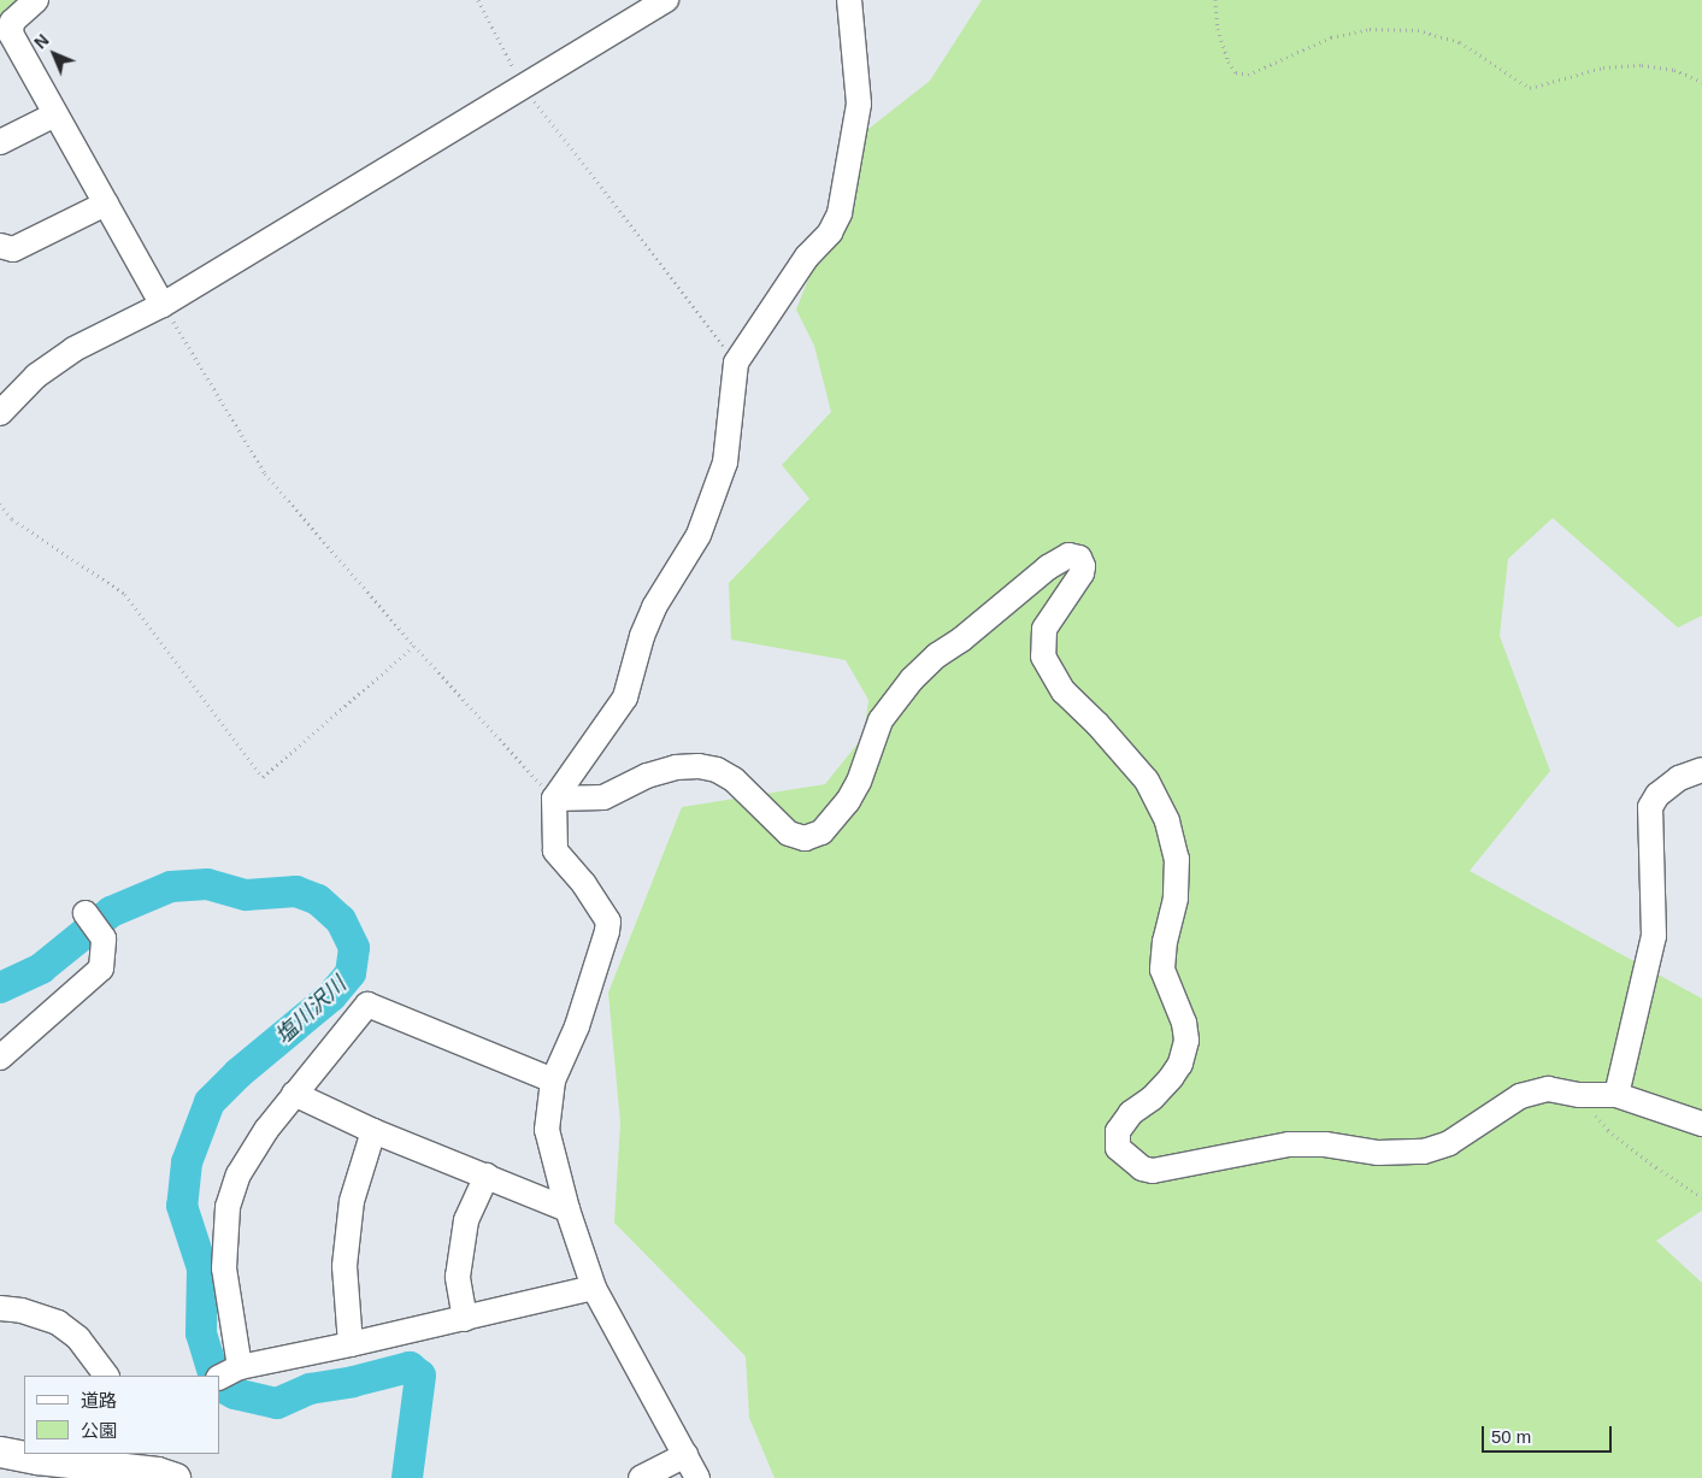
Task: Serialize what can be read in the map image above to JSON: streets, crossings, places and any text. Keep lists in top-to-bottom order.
{
  "water": ["塩川沢川"],
  "legend": ["道路", "公園"],
  "scale_bar": "50 m",
  "north": "top left"
}
